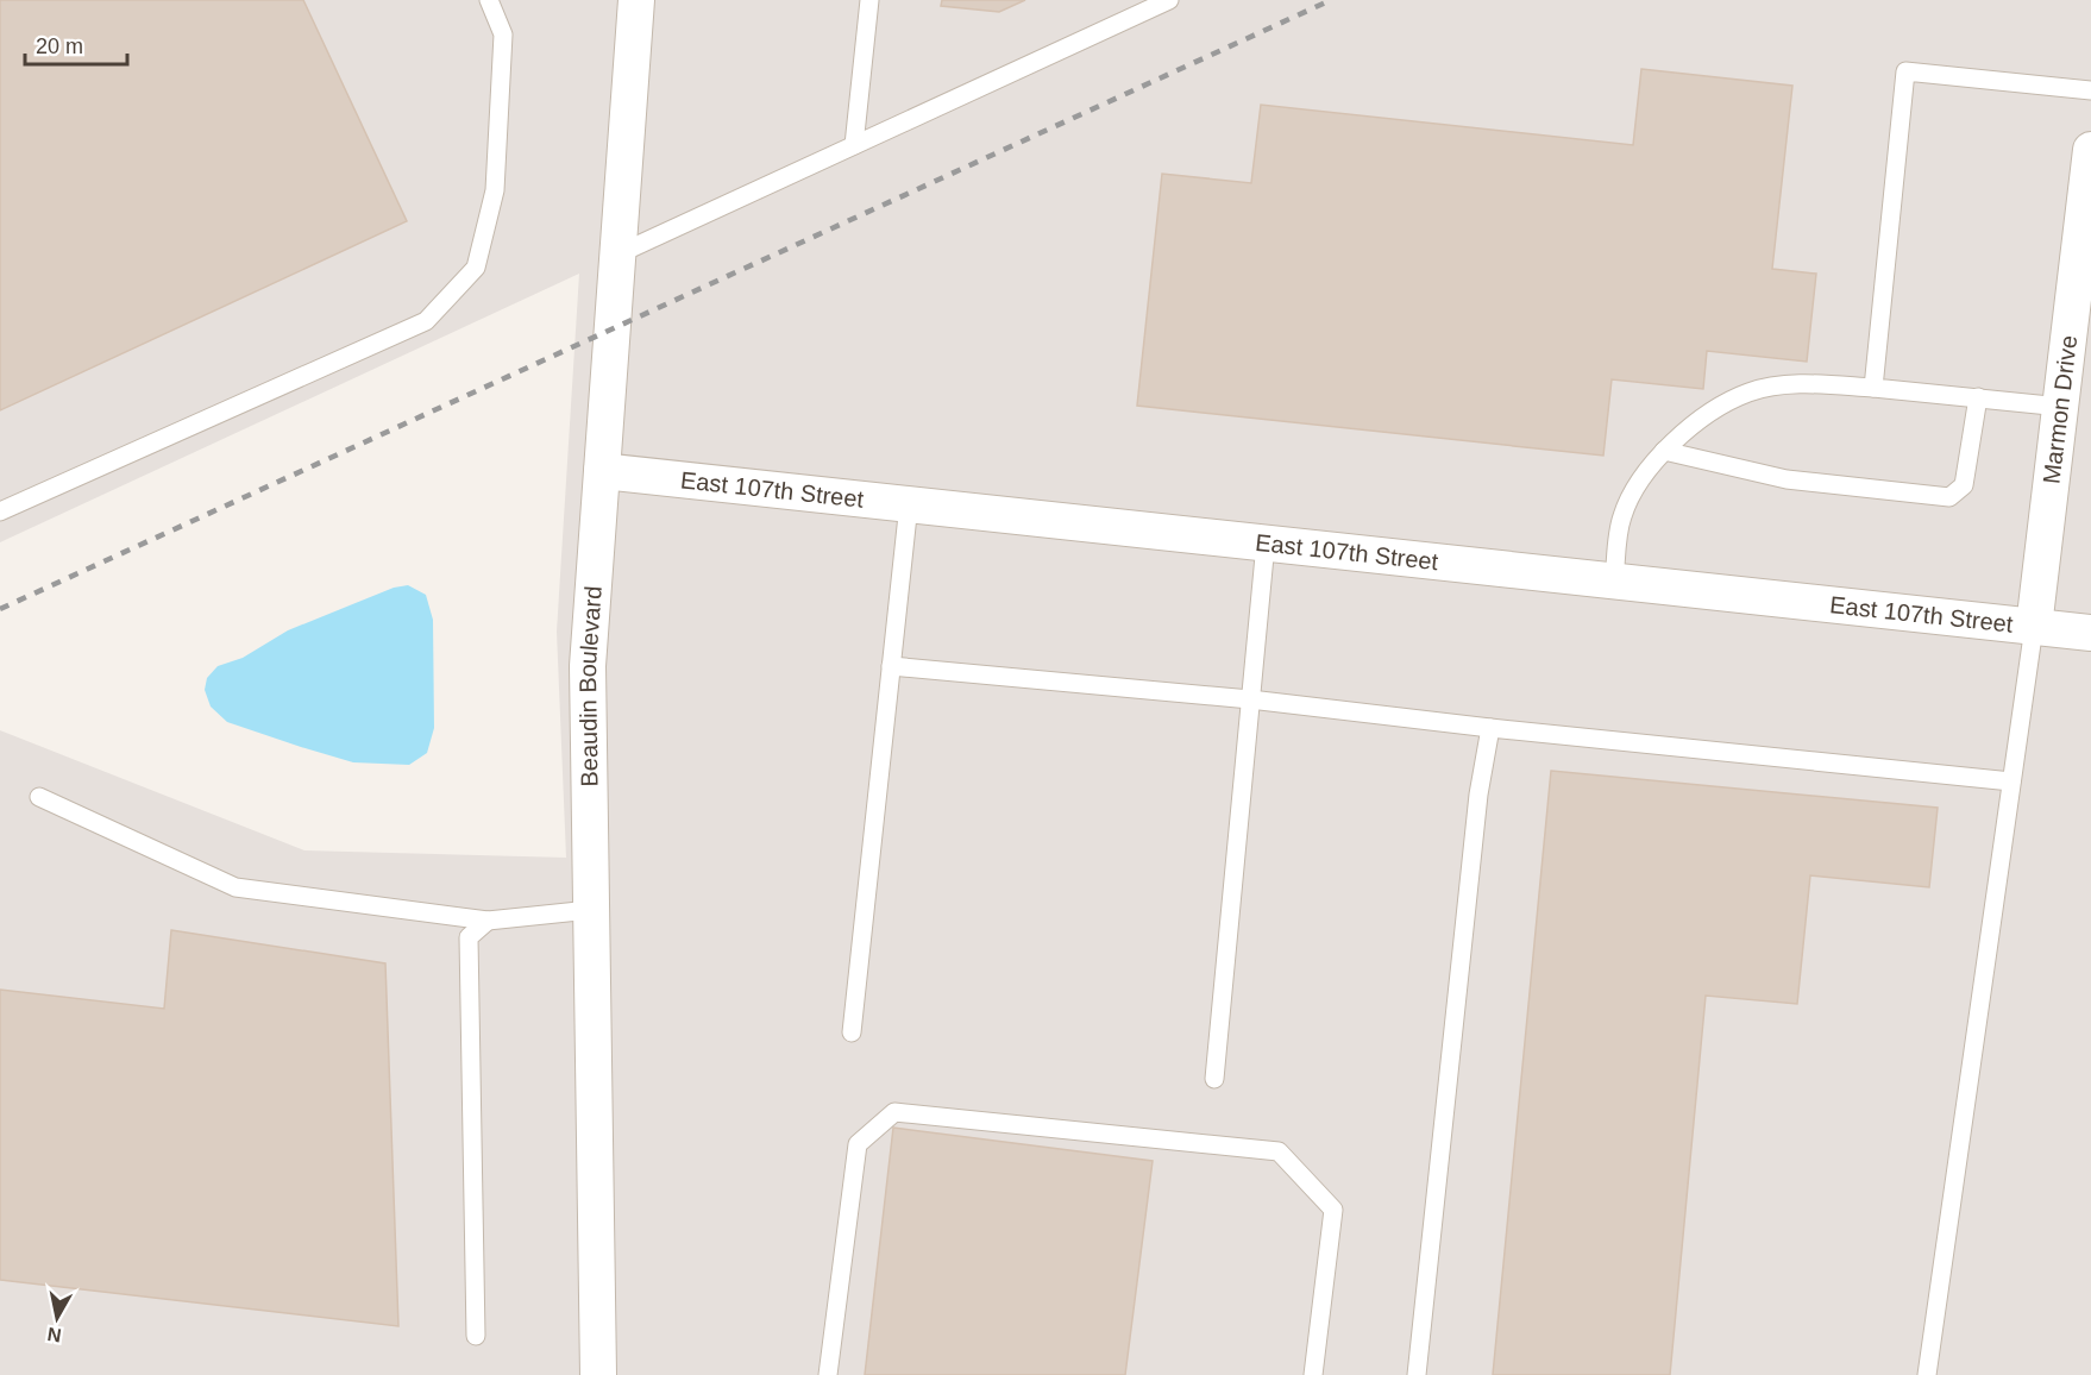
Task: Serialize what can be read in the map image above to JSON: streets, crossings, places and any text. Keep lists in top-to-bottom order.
{
  "streets": {
    "street": ["Marmon Drive", "East 107th Street", "Beaudin Boulevard"]
  },
  "crossings": [
    ["Marmon Drive", "East 107th Street"],
    ["East 107th Street", "Beaudin Boulevard"]
  ],
  "scale_bar": "20 m",
  "north": "bottom"
}
